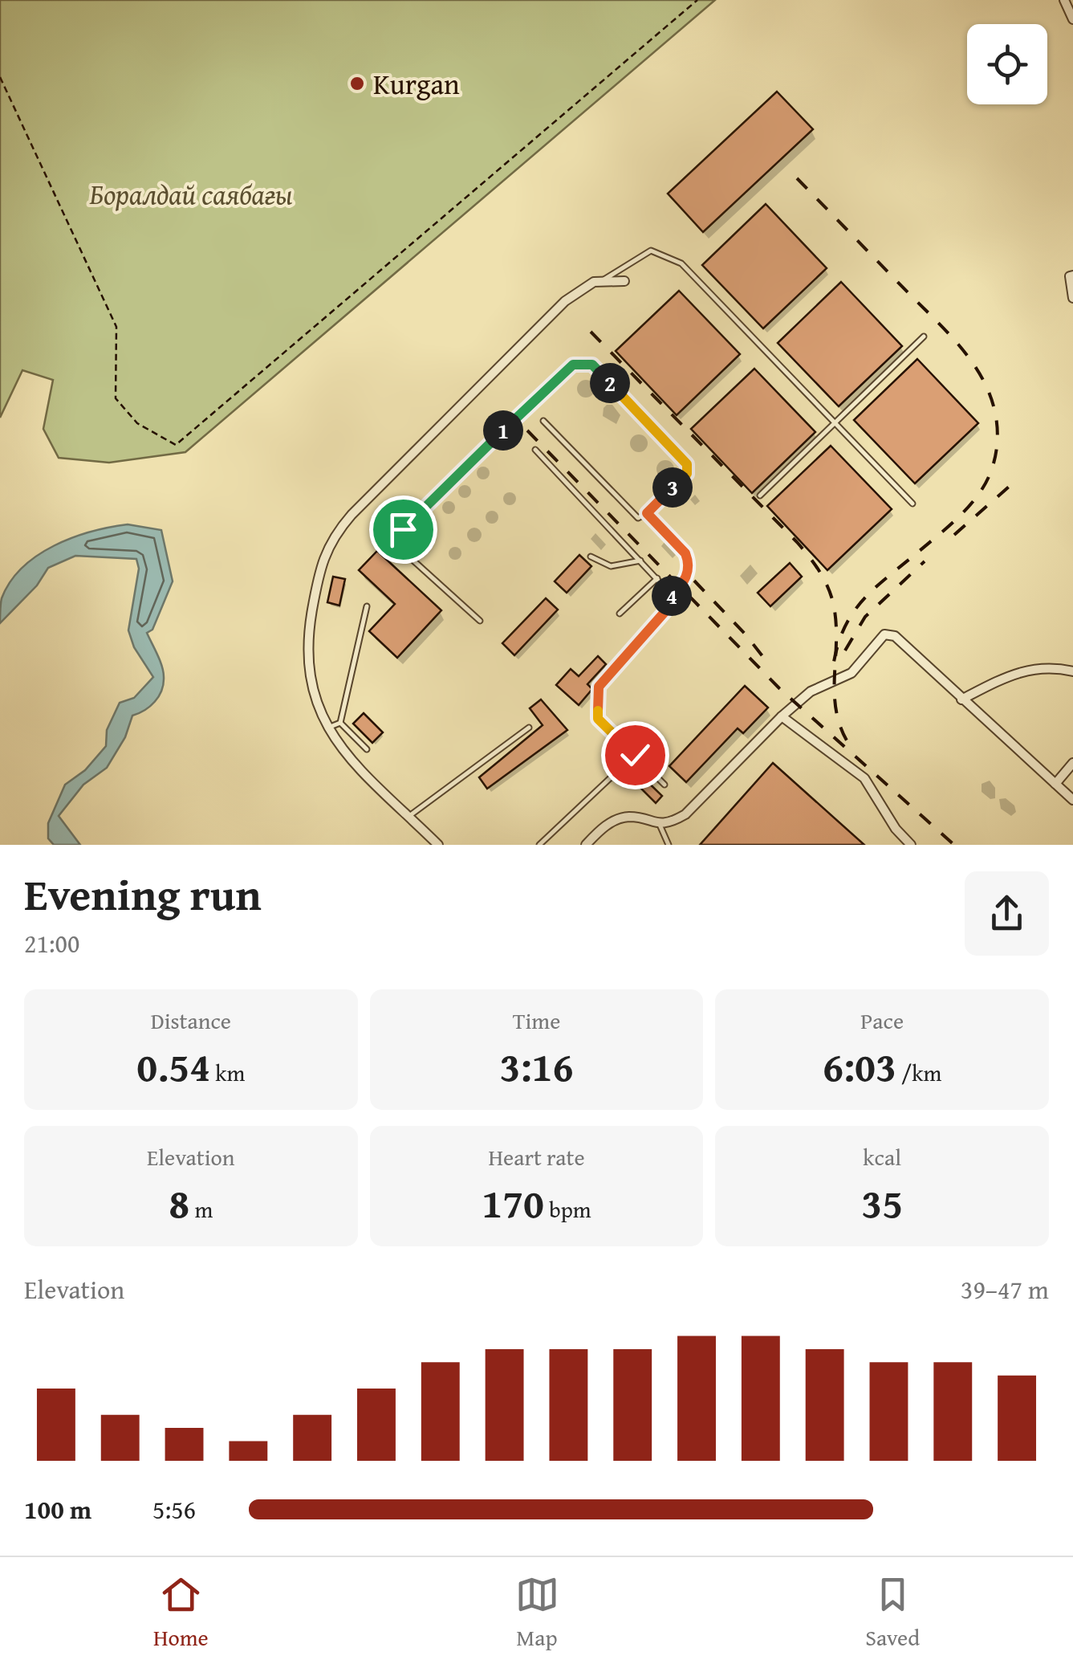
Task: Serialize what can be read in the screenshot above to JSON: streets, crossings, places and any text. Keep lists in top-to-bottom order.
{
  "parks": ["Боралдай саябағы"],
  "places": ["Kurgan"],
  "page": {
    "pins": [
      "2",
      "1",
      "3",
      "4"
    ],
    "heading": ["Evening run", "21:00"],
    "stats": [
      ["Distance", "0.54 km"],
      ["Time", "3:16"],
      ["Pace", "6:03 /km"],
      ["Elevation", "8 m"],
      ["Heart rate", "170 bpm"],
      ["kcal", "35"]
    ],
    "chart": ["Elevation", "39–47 m"],
    "list": [
      {
        "name": "100 m",
        "note": "5:56"
      }
    ],
    "tabs": ["Home", "Map", "Saved"]
  }
}
